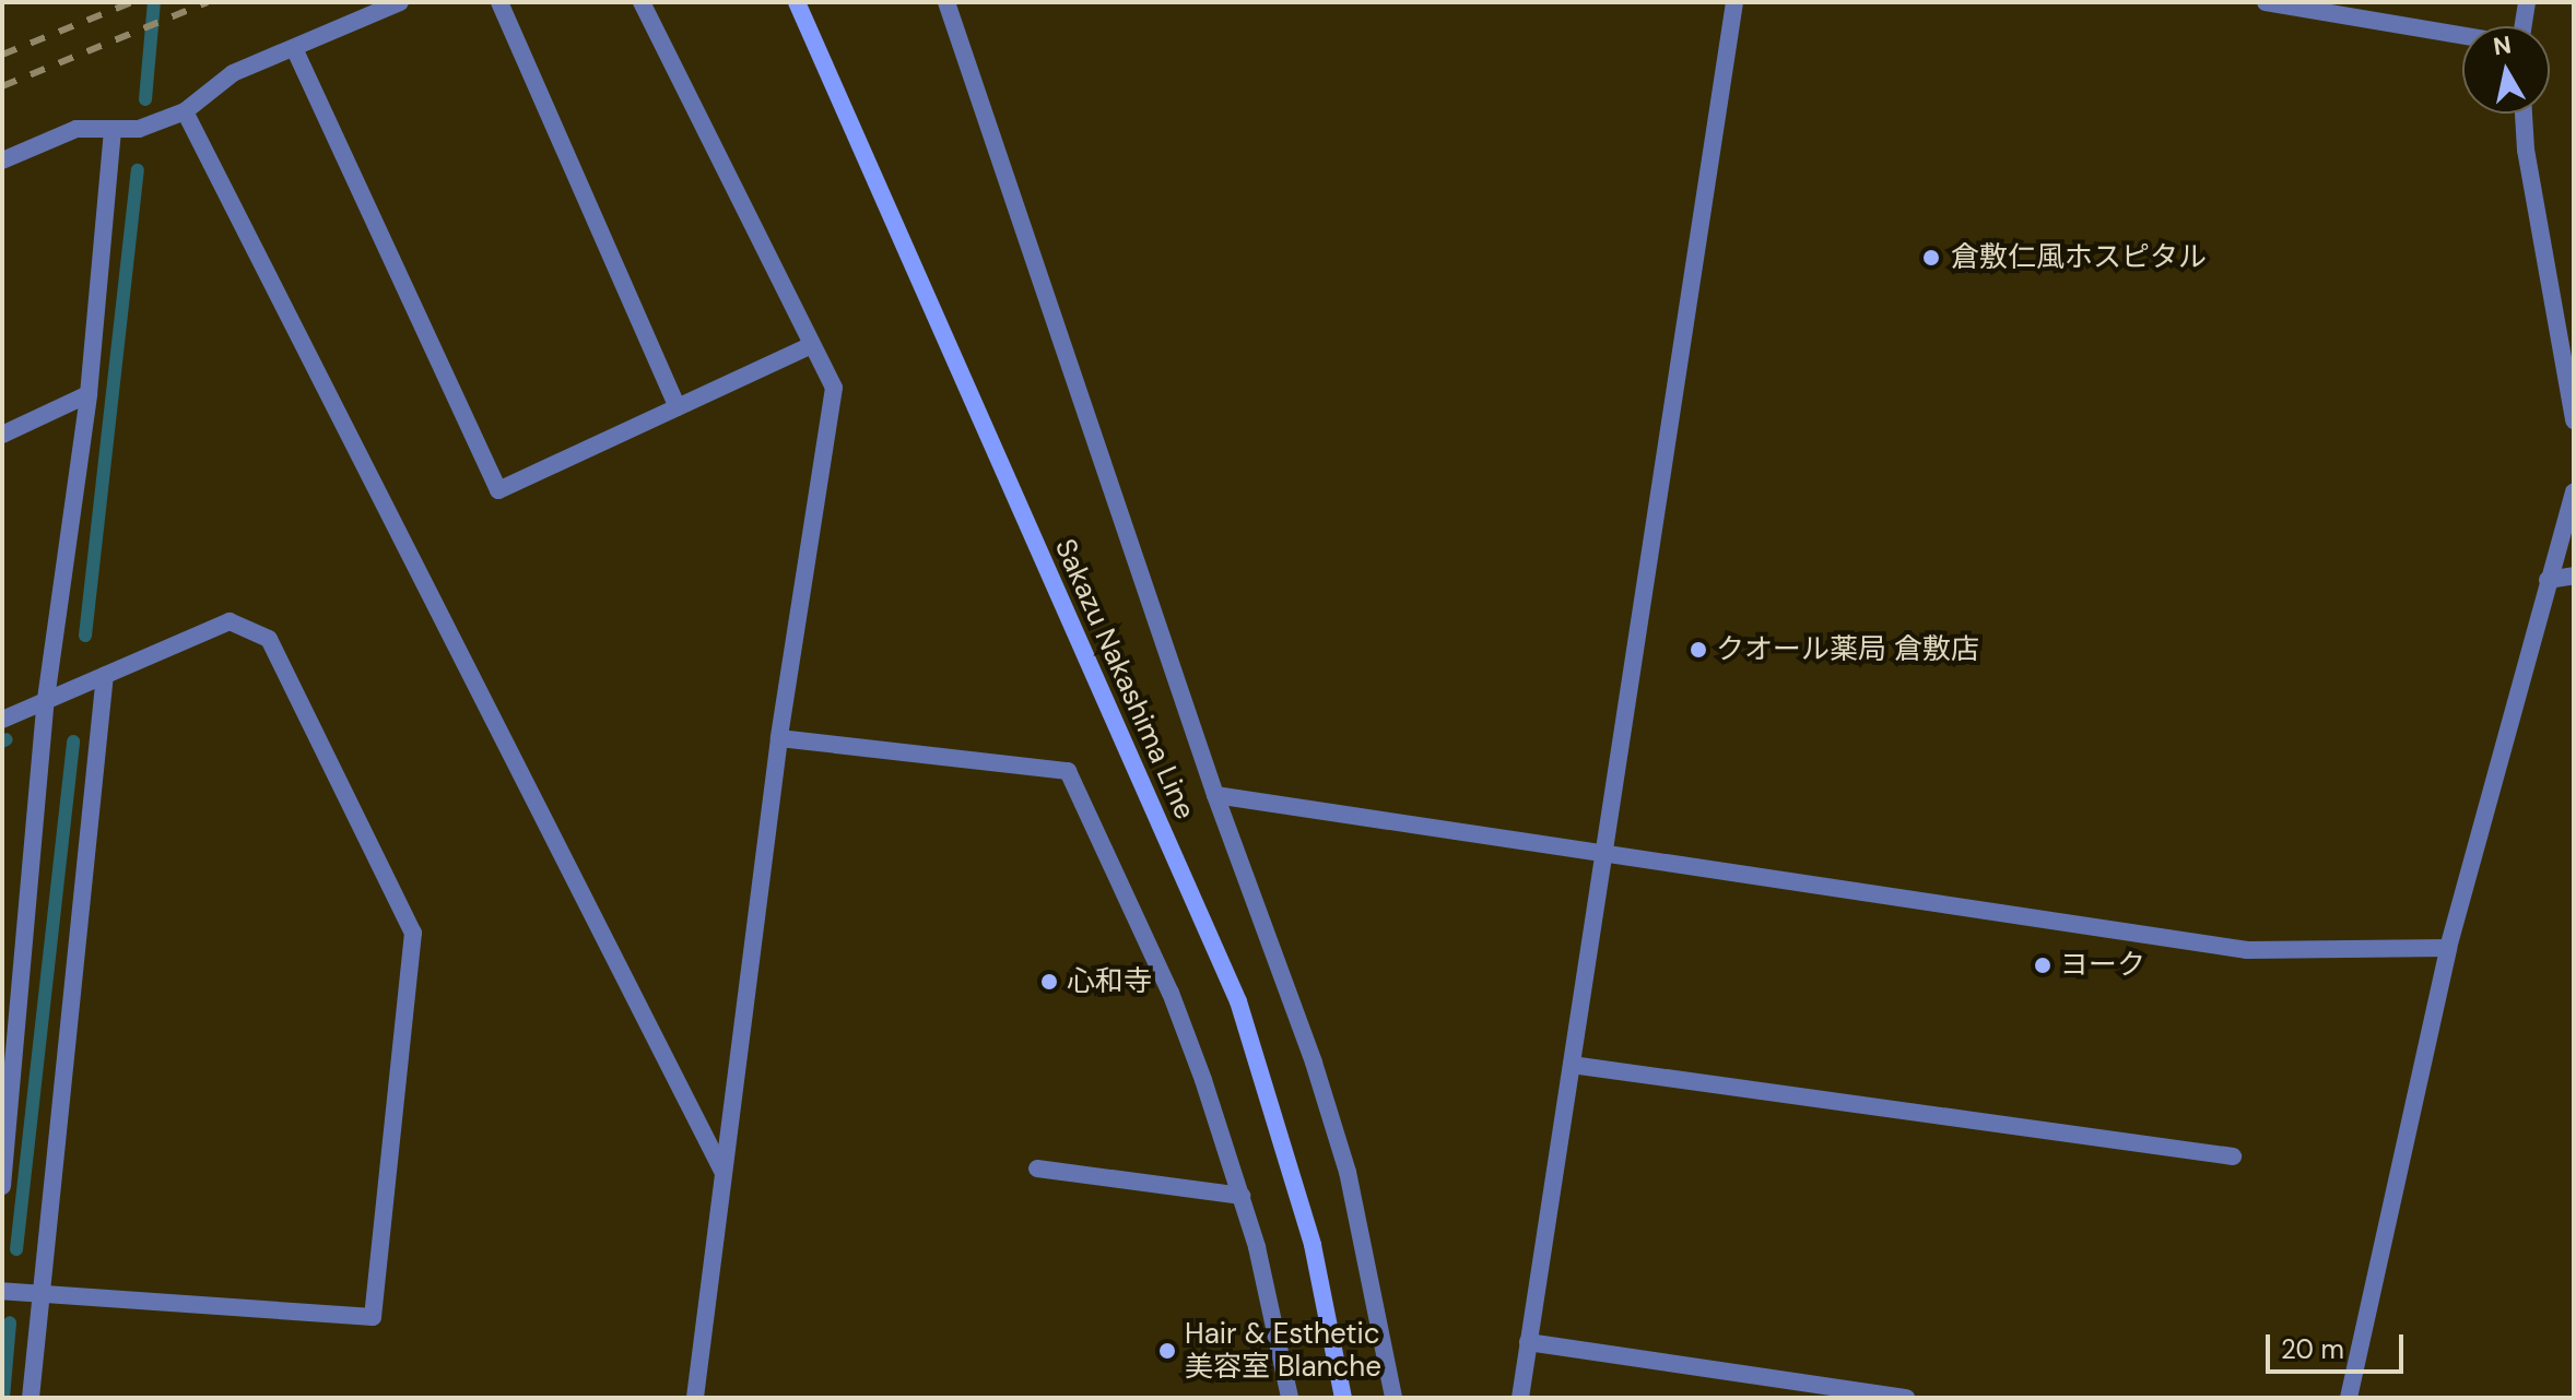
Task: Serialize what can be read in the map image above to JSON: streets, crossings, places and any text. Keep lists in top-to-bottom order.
{
  "streets": {
    "main road": ["Sakazu Nakashima Line"]
  },
  "places": [
    "倉敷仁風ホスピタル",
    "クオール薬局 倉敷店",
    "ヨーク",
    "心和寺",
    "Hair & Esthetic 美容室 Blanche"
  ],
  "scale_bar": "20 m",
  "north": "top"
}
